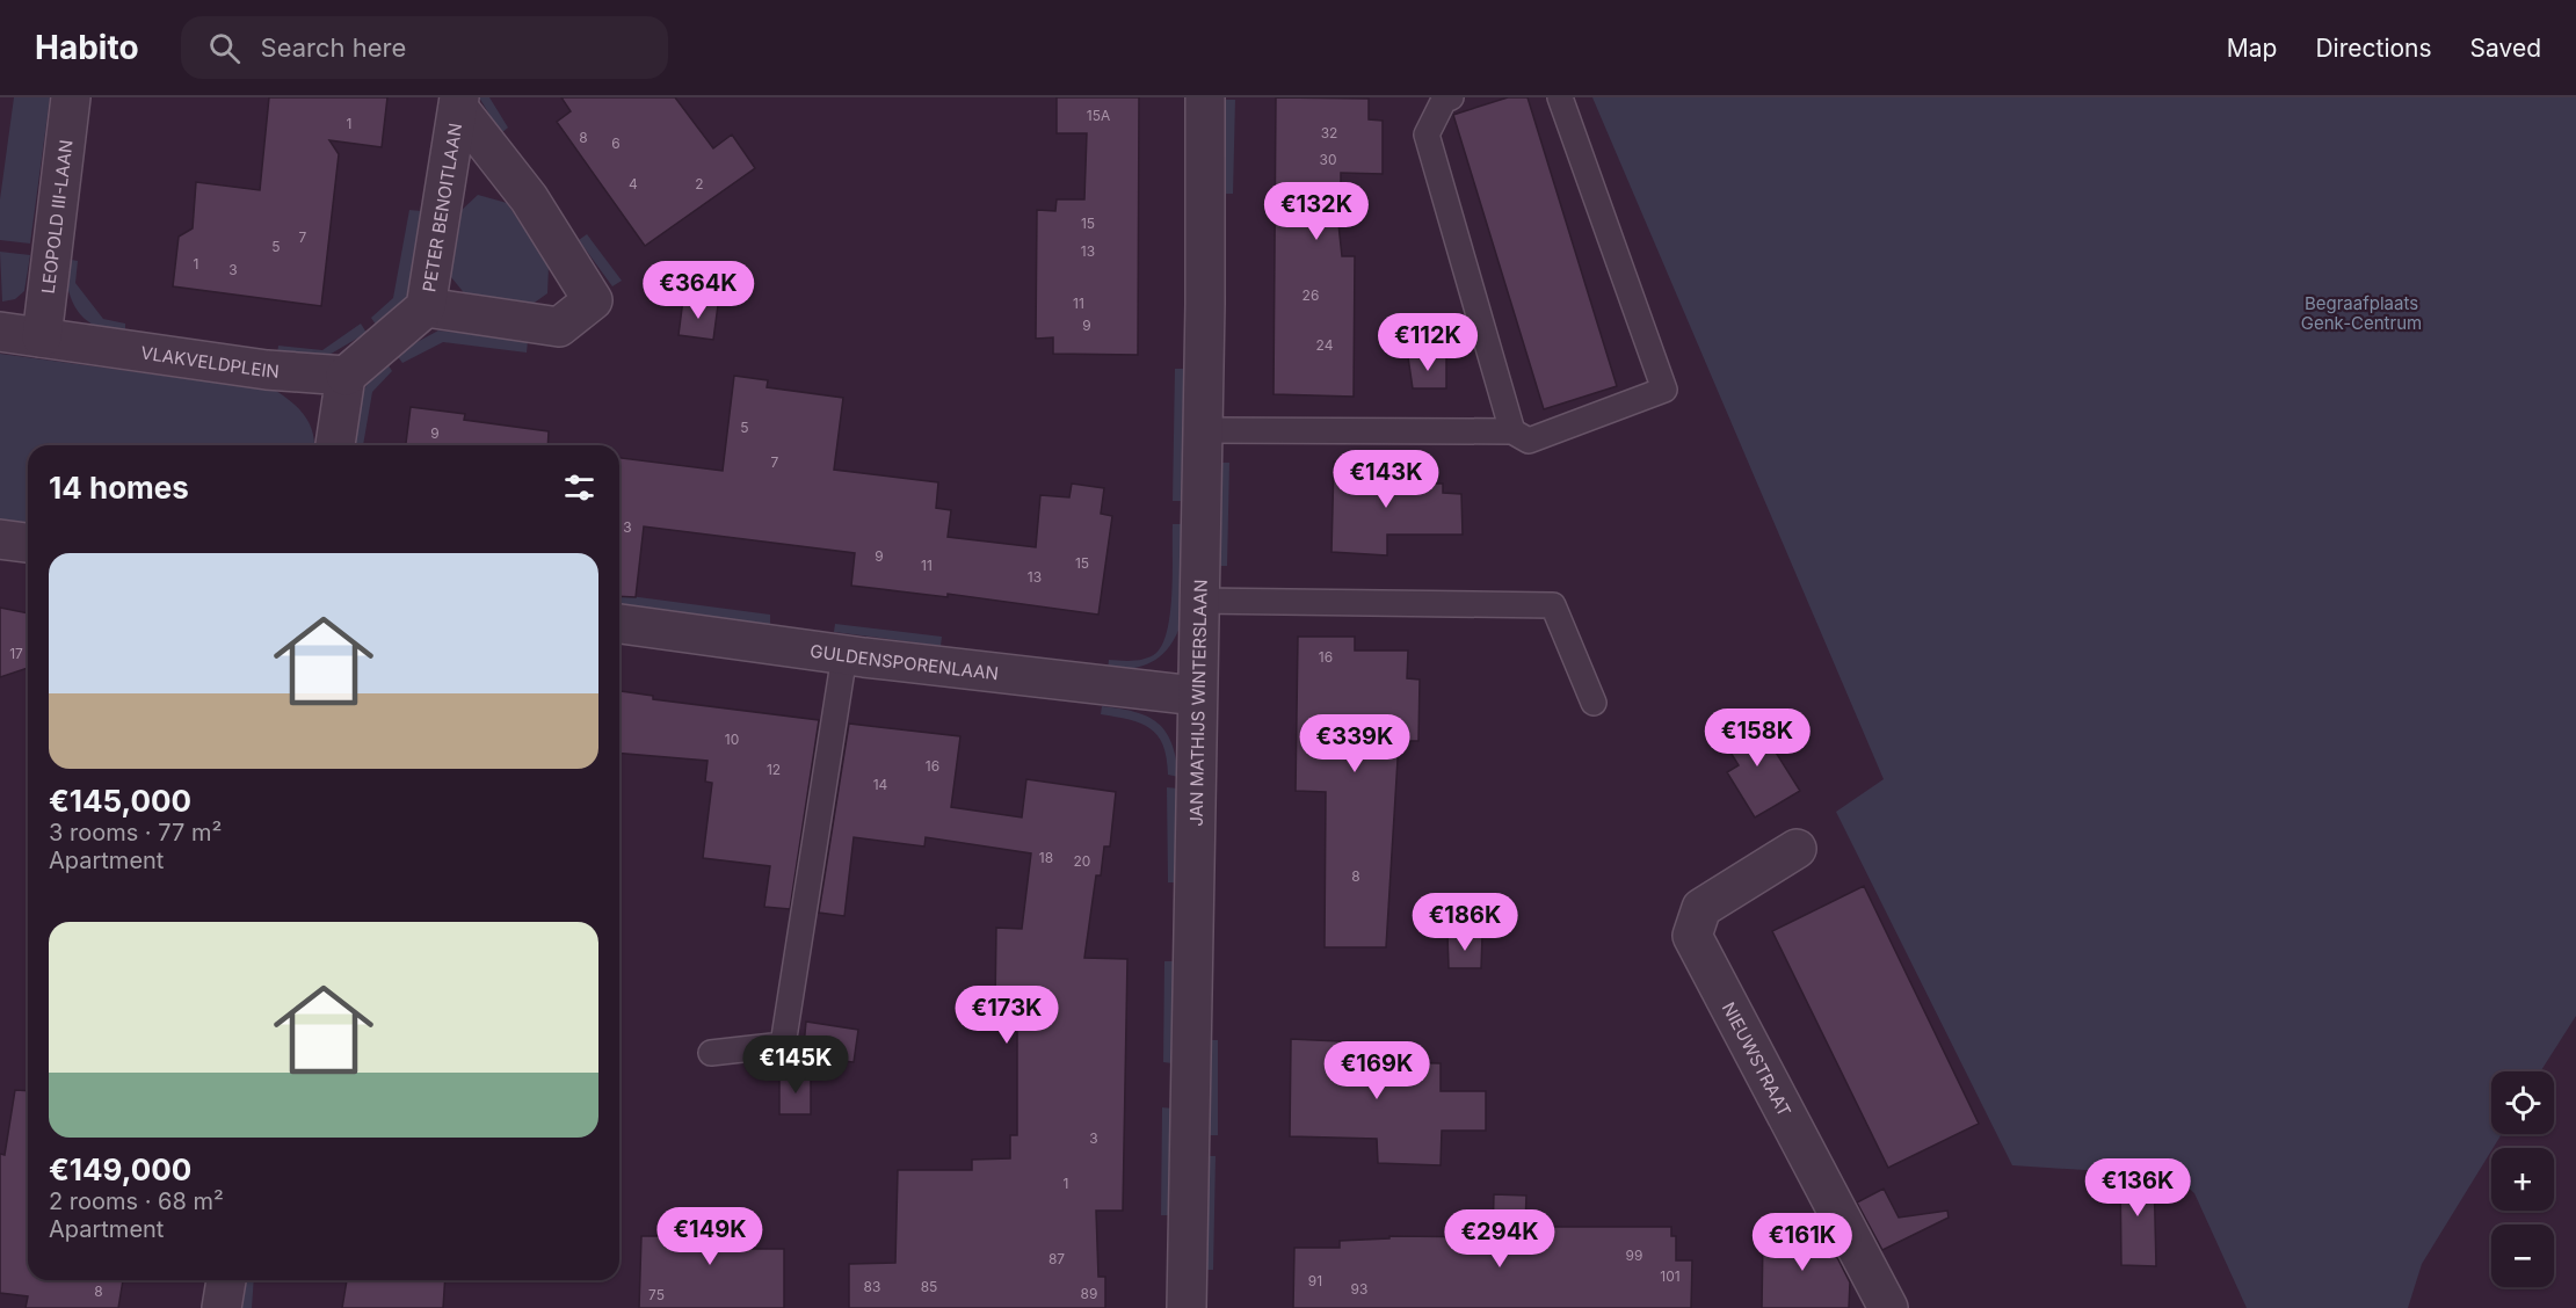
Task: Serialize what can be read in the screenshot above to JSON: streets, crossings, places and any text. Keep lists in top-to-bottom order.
{
  "streets": {
    "street": [
      "PETER BENOITLAAN",
      "LEOPOLD III-LAAN",
      "VLAKVELDPLEIN",
      "GULDENSPORENLAAN",
      "JAN MATHIJS WINTERSLAAN",
      "NIEUWSTRAAT"
    ]
  },
  "crossings": [
    ["PETER BENOITLAAN", "VLAKVELDPLEIN"],
    ["LEOPOLD III-LAAN", "VLAKVELDPLEIN"],
    ["GULDENSPORENLAAN", "JAN MATHIJS WINTERSLAAN"]
  ],
  "parks": ["Begraafplaats Genk-Centrum"],
  "house_numbers": [
    "15A",
    "1",
    "32",
    "8",
    "6",
    "30",
    "4",
    "2",
    "15",
    "7",
    "5",
    "13",
    "1",
    "3",
    "26",
    "11",
    "9",
    "24",
    "5",
    "9",
    "7",
    "3",
    "9",
    "15",
    "11",
    "13",
    "17",
    "16",
    "10",
    "16",
    "12",
    "14",
    "18",
    "20",
    "8",
    "3",
    "1",
    "99",
    "87",
    "101",
    "91",
    "83",
    "85",
    "93",
    "8",
    "89",
    "75"
  ],
  "page": {
    "header": "Habito",
    "search": "Search here",
    "nav": ["Map", "Directions", "Saved"],
    "price": [
      "€132K",
      "€364K",
      "€112K",
      "€143K",
      "€158K",
      "€339K",
      "€186K",
      "€173K",
      "€145K",
      "€169K",
      "€136K",
      "€149K",
      "€294K",
      "€161K"
    ],
    "heading": "14 homes",
    "list": [
      {
        "name": "€145,000",
        "note": "3 rooms · 77 m² · Apartment"
      },
      {
        "name": "€149,000",
        "note": "2 rooms · 68 m² · Apartment"
      }
    ],
    "map_buttons": ["+", "−"]
  }
}
